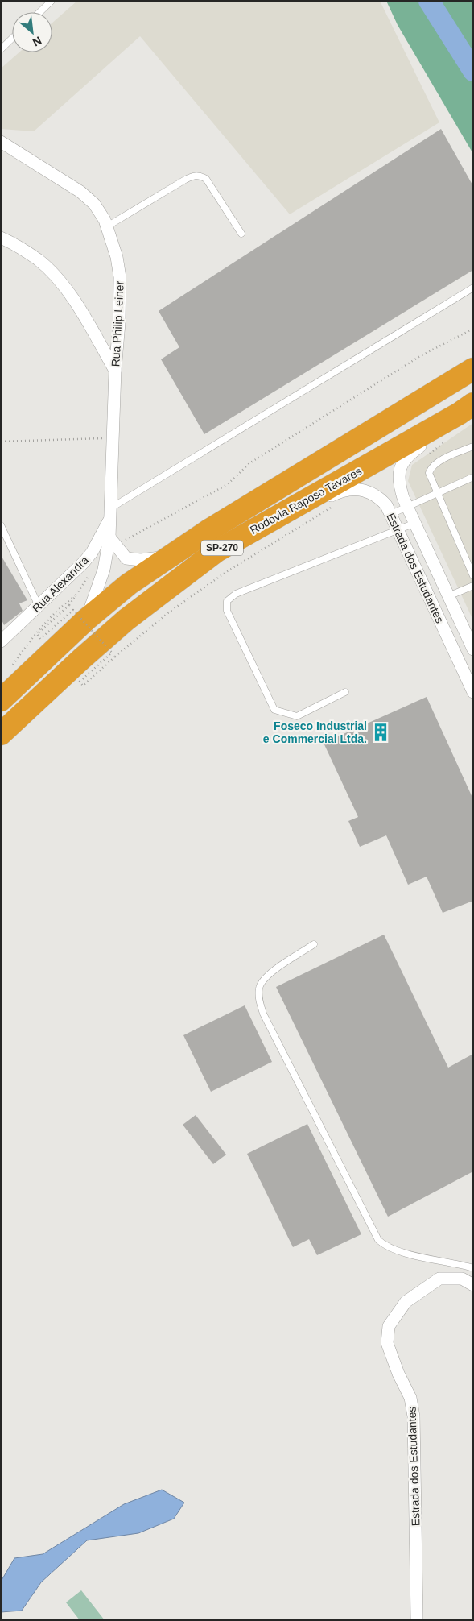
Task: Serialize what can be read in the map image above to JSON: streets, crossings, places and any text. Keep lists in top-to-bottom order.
{
  "streets": {
    "highway": ["Rodovia Raposo Tavares", "SP-270"],
    "street": ["Rua Philip Leiner", "Estrada dos Estudantes", "Rua Alexandra"]
  },
  "crossings": [
    ["Rua Philip Leiner", "Rodovia Raposo Tavares"],
    ["Rua Philip Leiner", "Rua Alexandra"],
    ["Rodovia Raposo Tavares", "Estrada dos Estudantes"]
  ],
  "places": {
    "building": ["Foseco Industrial e Commercial Ltda."]
  },
  "north": "bottom right"
}
